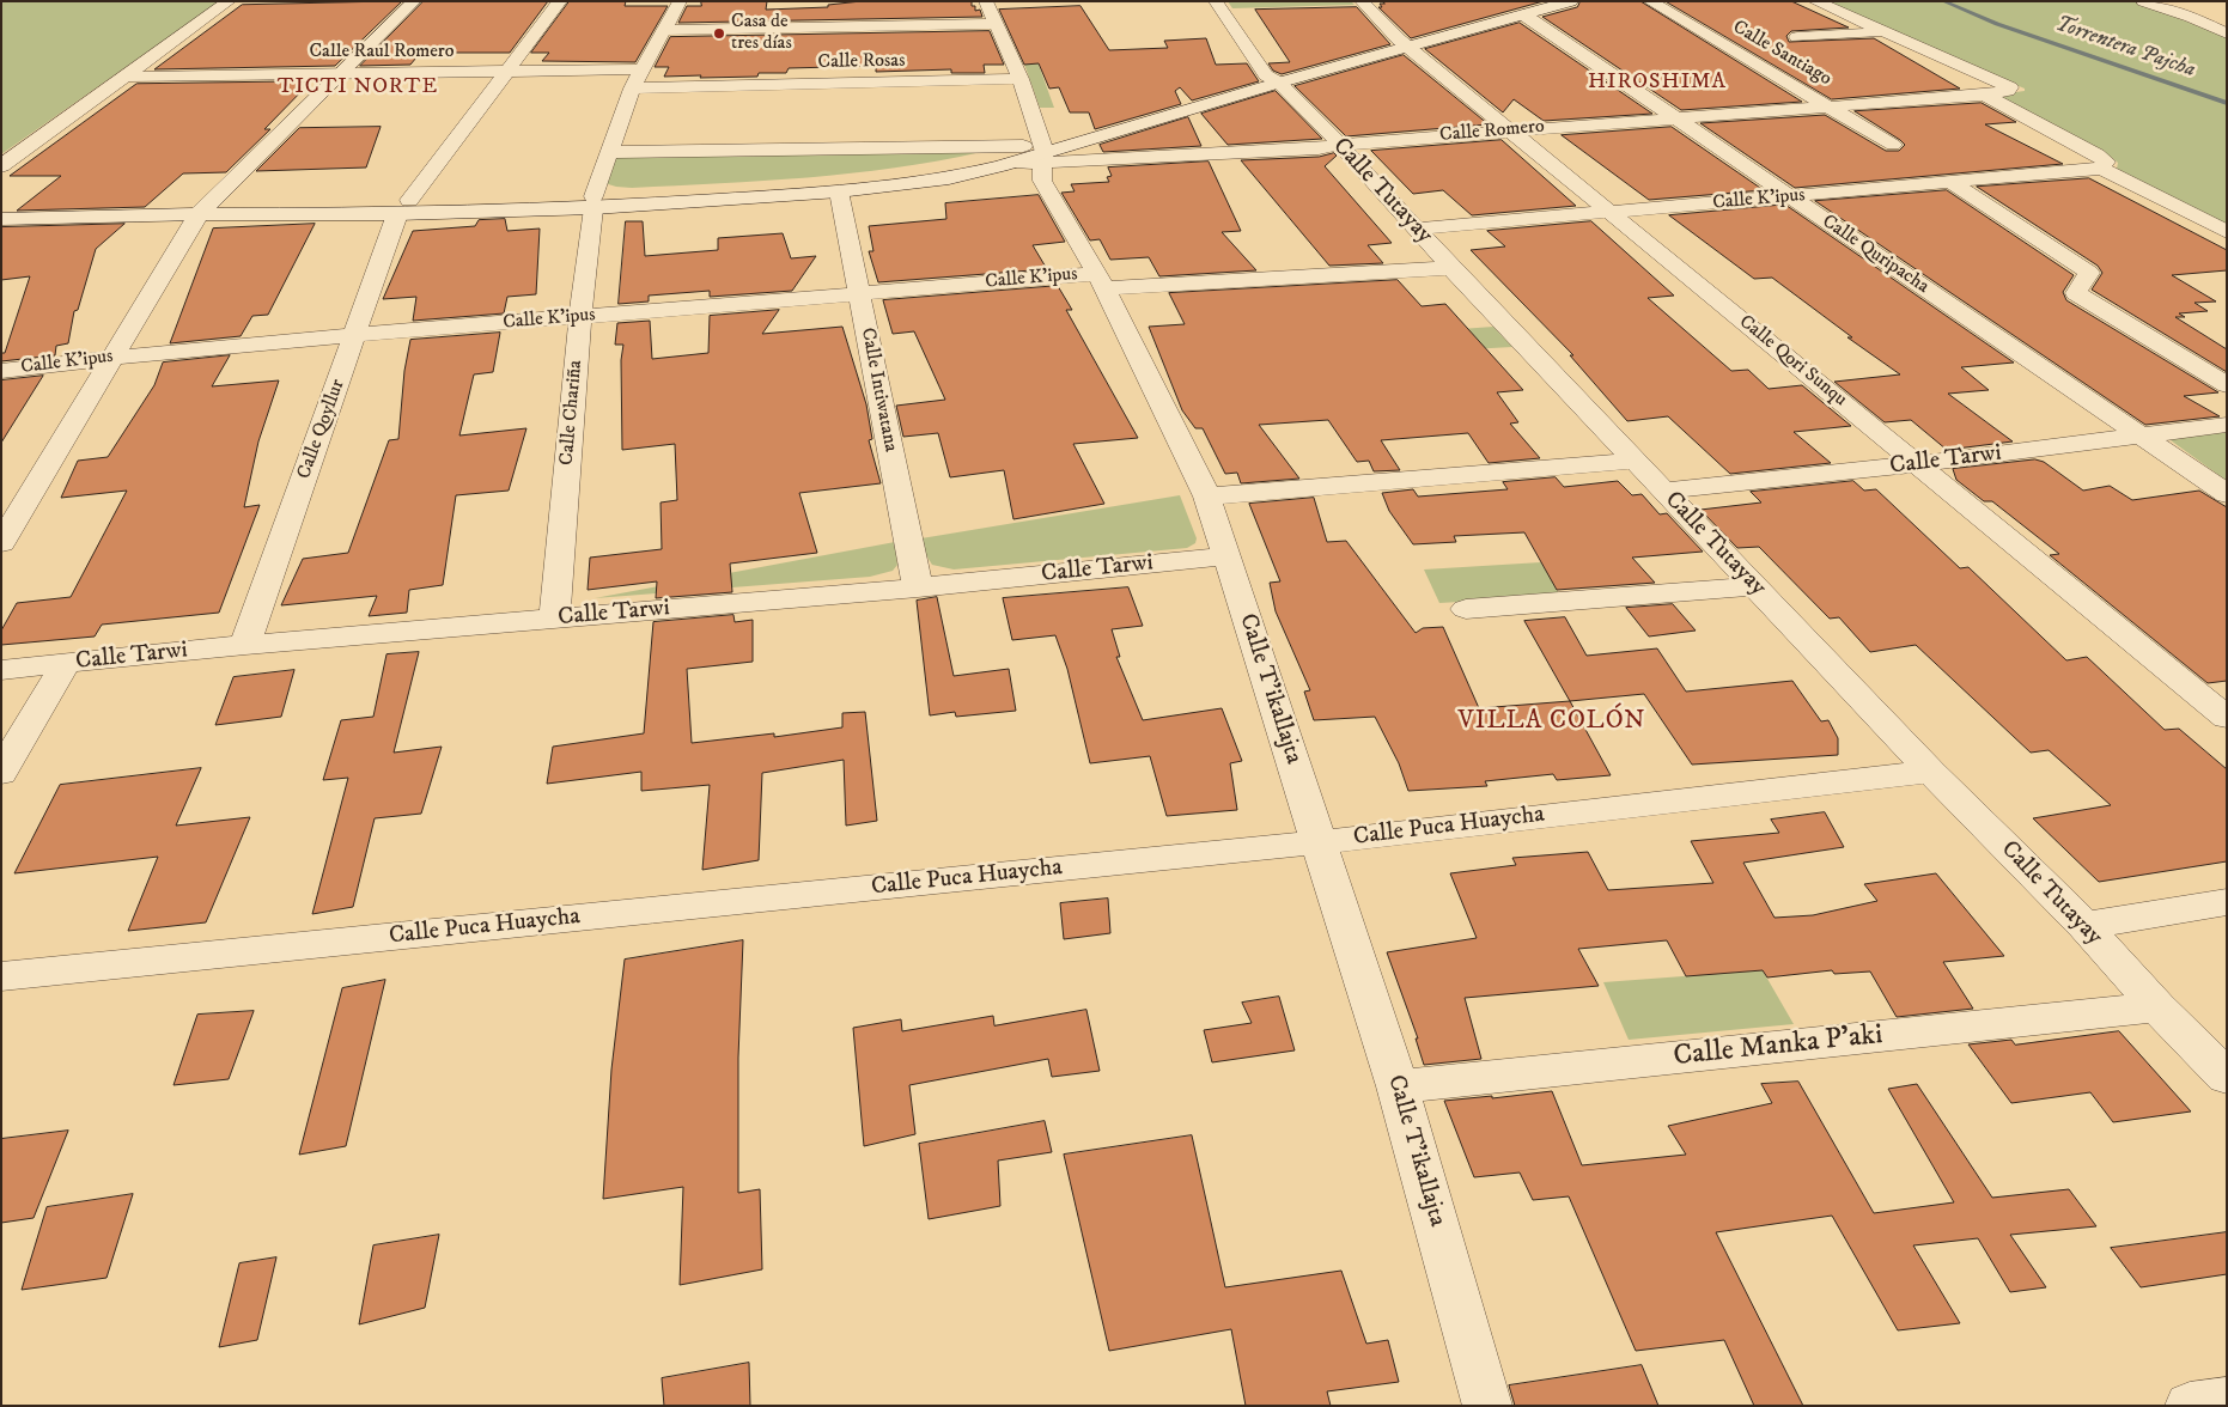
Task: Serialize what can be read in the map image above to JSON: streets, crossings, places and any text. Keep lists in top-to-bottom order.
{
  "streets": {
    "street": [
      "Calle Raul Romero",
      "Calle Santiago",
      "Calle Rosas",
      "Calle Romero",
      "Calle Tutayay",
      "Calle K'ipus",
      "Calle Quripacha",
      "Calle Qori Sunqu",
      "Calle Intiwatana",
      "Calle Chariña",
      "Calle Qoyllur",
      "Calle Tarwi",
      "Calle T'ikallajta",
      "Calle Puca Huaycha",
      "Calle Manka P'aki"
    ]
  },
  "crossings": [
    ["Calle Raul Romero", "Calle Chariña"],
    ["Calle Raul Romero", "Calle Qoyllur"],
    ["Calle Santiago", "Calle Romero"],
    ["Calle Rosas", "Calle Chariña"],
    ["Calle Rosas", "Calle T'ikallajta"],
    ["Calle Romero", "Calle Tutayay"],
    ["Calle Romero", "Calle Quripacha"],
    ["Calle Romero", "Calle Qori Sunqu"],
    ["Calle Romero", "Calle T'ikallajta"],
    ["Calle Tutayay", "Calle K'ipus"],
    ["Calle Tutayay", "Calle Tarwi"],
    ["Calle Tutayay", "Calle Puca Huaycha"],
    ["Calle Tutayay", "Calle Manka P'aki"],
    ["Calle K'ipus", "Calle Quripacha"],
    ["Calle K'ipus", "Calle Qori Sunqu"],
    ["Calle K'ipus", "Calle Intiwatana"],
    ["Calle K'ipus", "Calle Chariña"],
    ["Calle K'ipus", "Calle Qoyllur"],
    ["Calle K'ipus", "Calle T'ikallajta"],
    ["Calle Quripacha", "Calle Tarwi"],
    ["Calle Qori Sunqu", "Calle Tarwi"],
    ["Calle Intiwatana", "Calle Tarwi"],
    ["Calle Chariña", "Calle Tarwi"],
    ["Calle Qoyllur", "Calle Tarwi"],
    ["Calle Tarwi", "Calle T'ikallajta"],
    ["Calle T'ikallajta", "Calle Puca Huaycha"],
    ["Calle T'ikallajta", "Calle Manka P'aki"]
  ],
  "districts": ["HIROSHIMA", "TICTI NORTE", "VILLA COLÓN"],
  "water": ["Torrentera Pajcha"],
  "places": ["Casa de tres días"]
}
